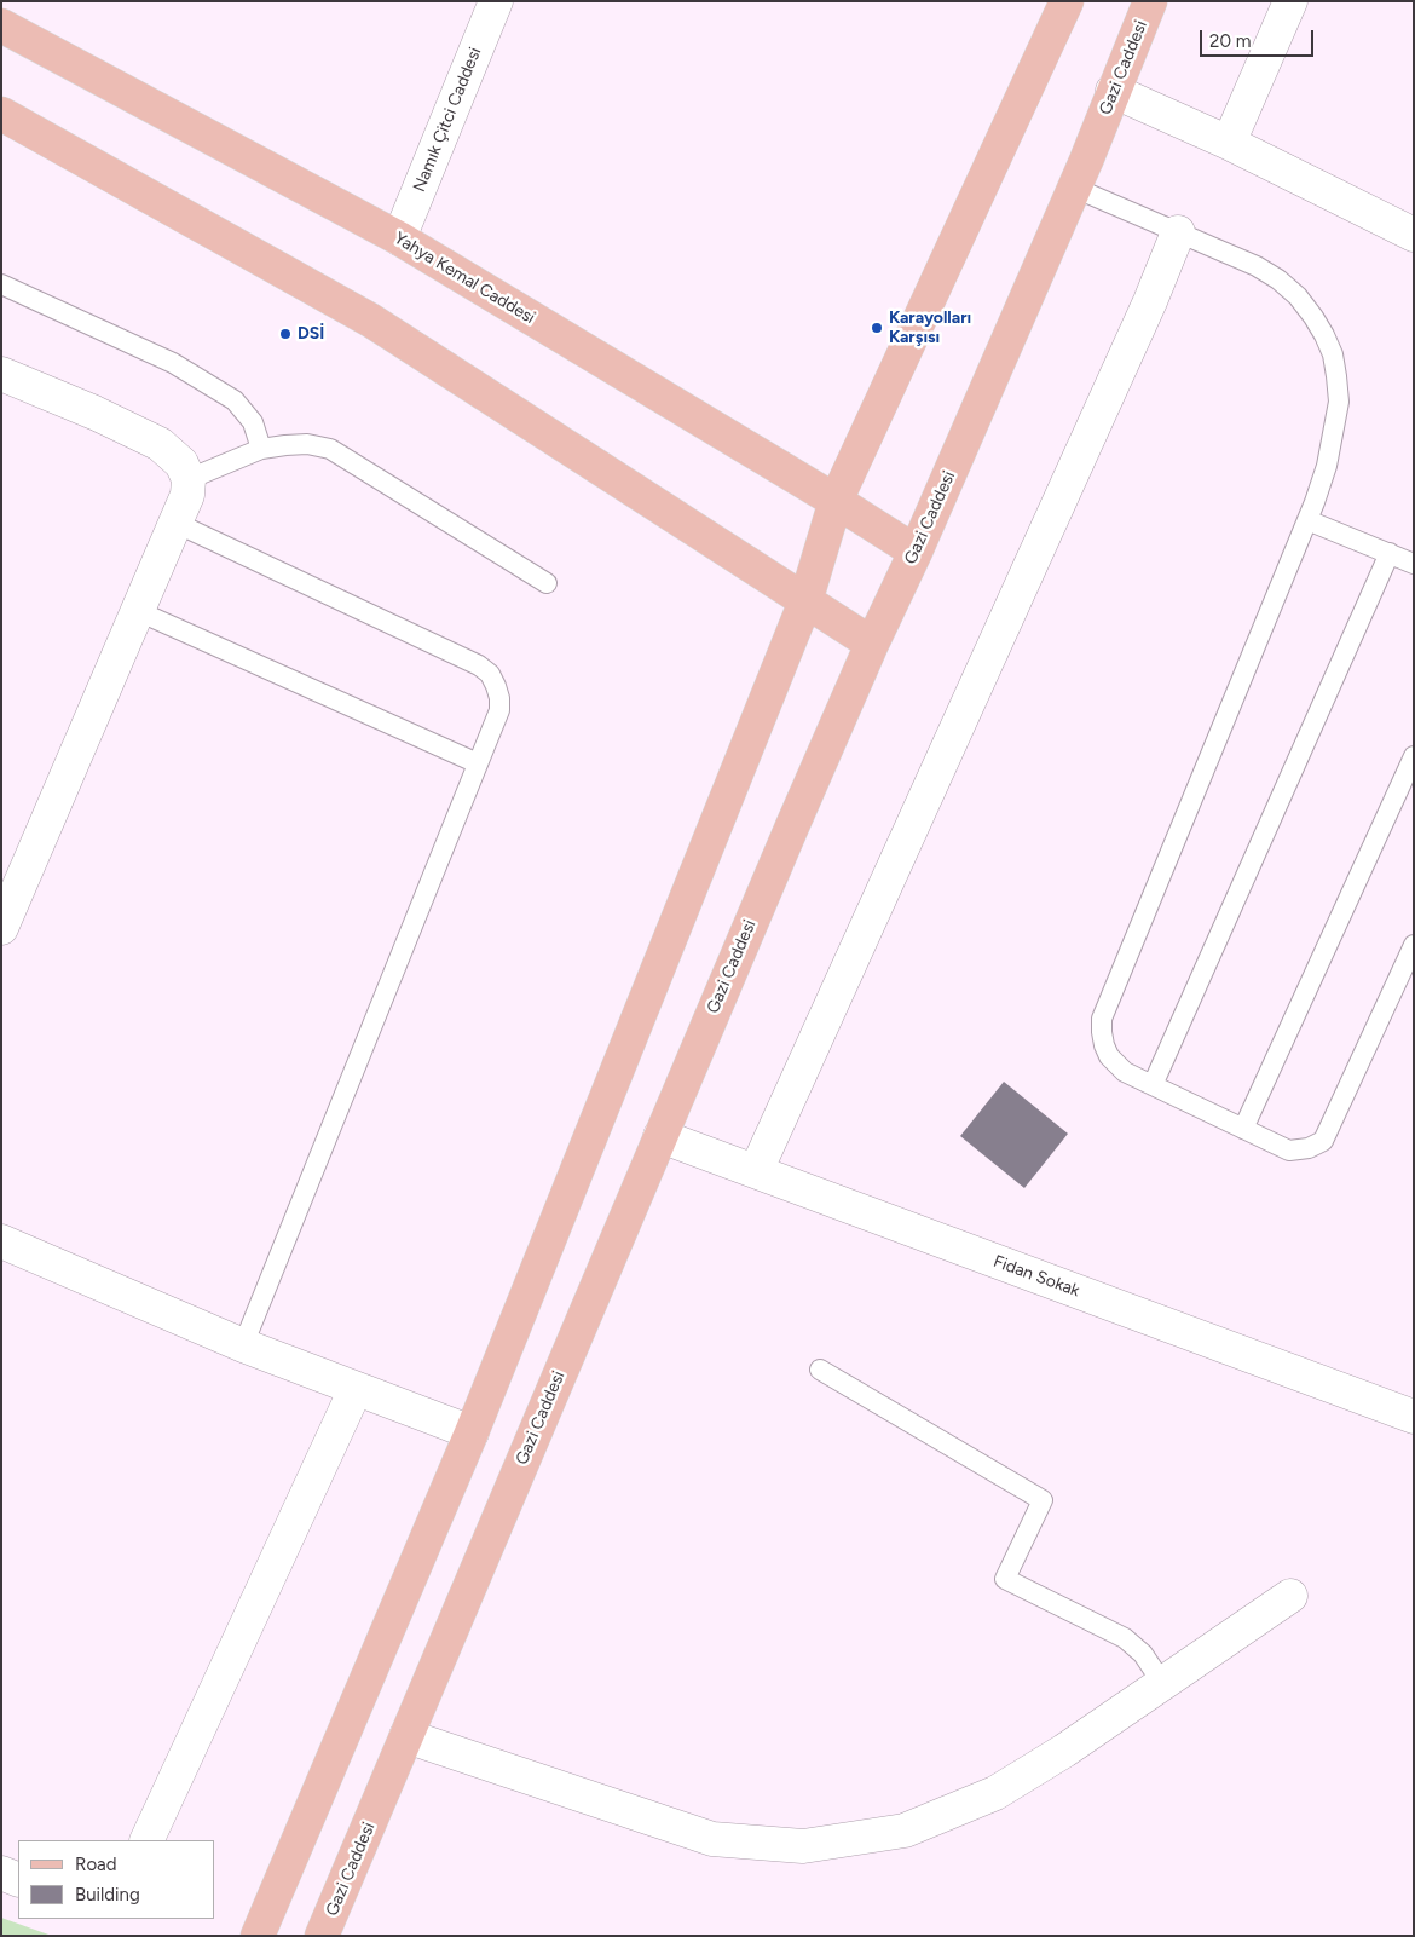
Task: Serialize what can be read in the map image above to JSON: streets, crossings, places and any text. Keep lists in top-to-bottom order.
{
  "streets": {
    "main road": ["Gazi Caddesi", "Yahya Kemal Caddesi"],
    "street": ["Namık Çitci Caddesi", "Fidan Sokak"]
  },
  "crossings": [
    ["Gazi Caddesi", "Yahya Kemal Caddesi"],
    ["Gazi Caddesi", "Fidan Sokak"],
    ["Namık Çitci Caddesi", "Yahya Kemal Caddesi"]
  ],
  "places": ["Karayolları Karşısı", "DSİ"],
  "legend": ["Road", "Building"],
  "scale_bar": "20 m"
}
